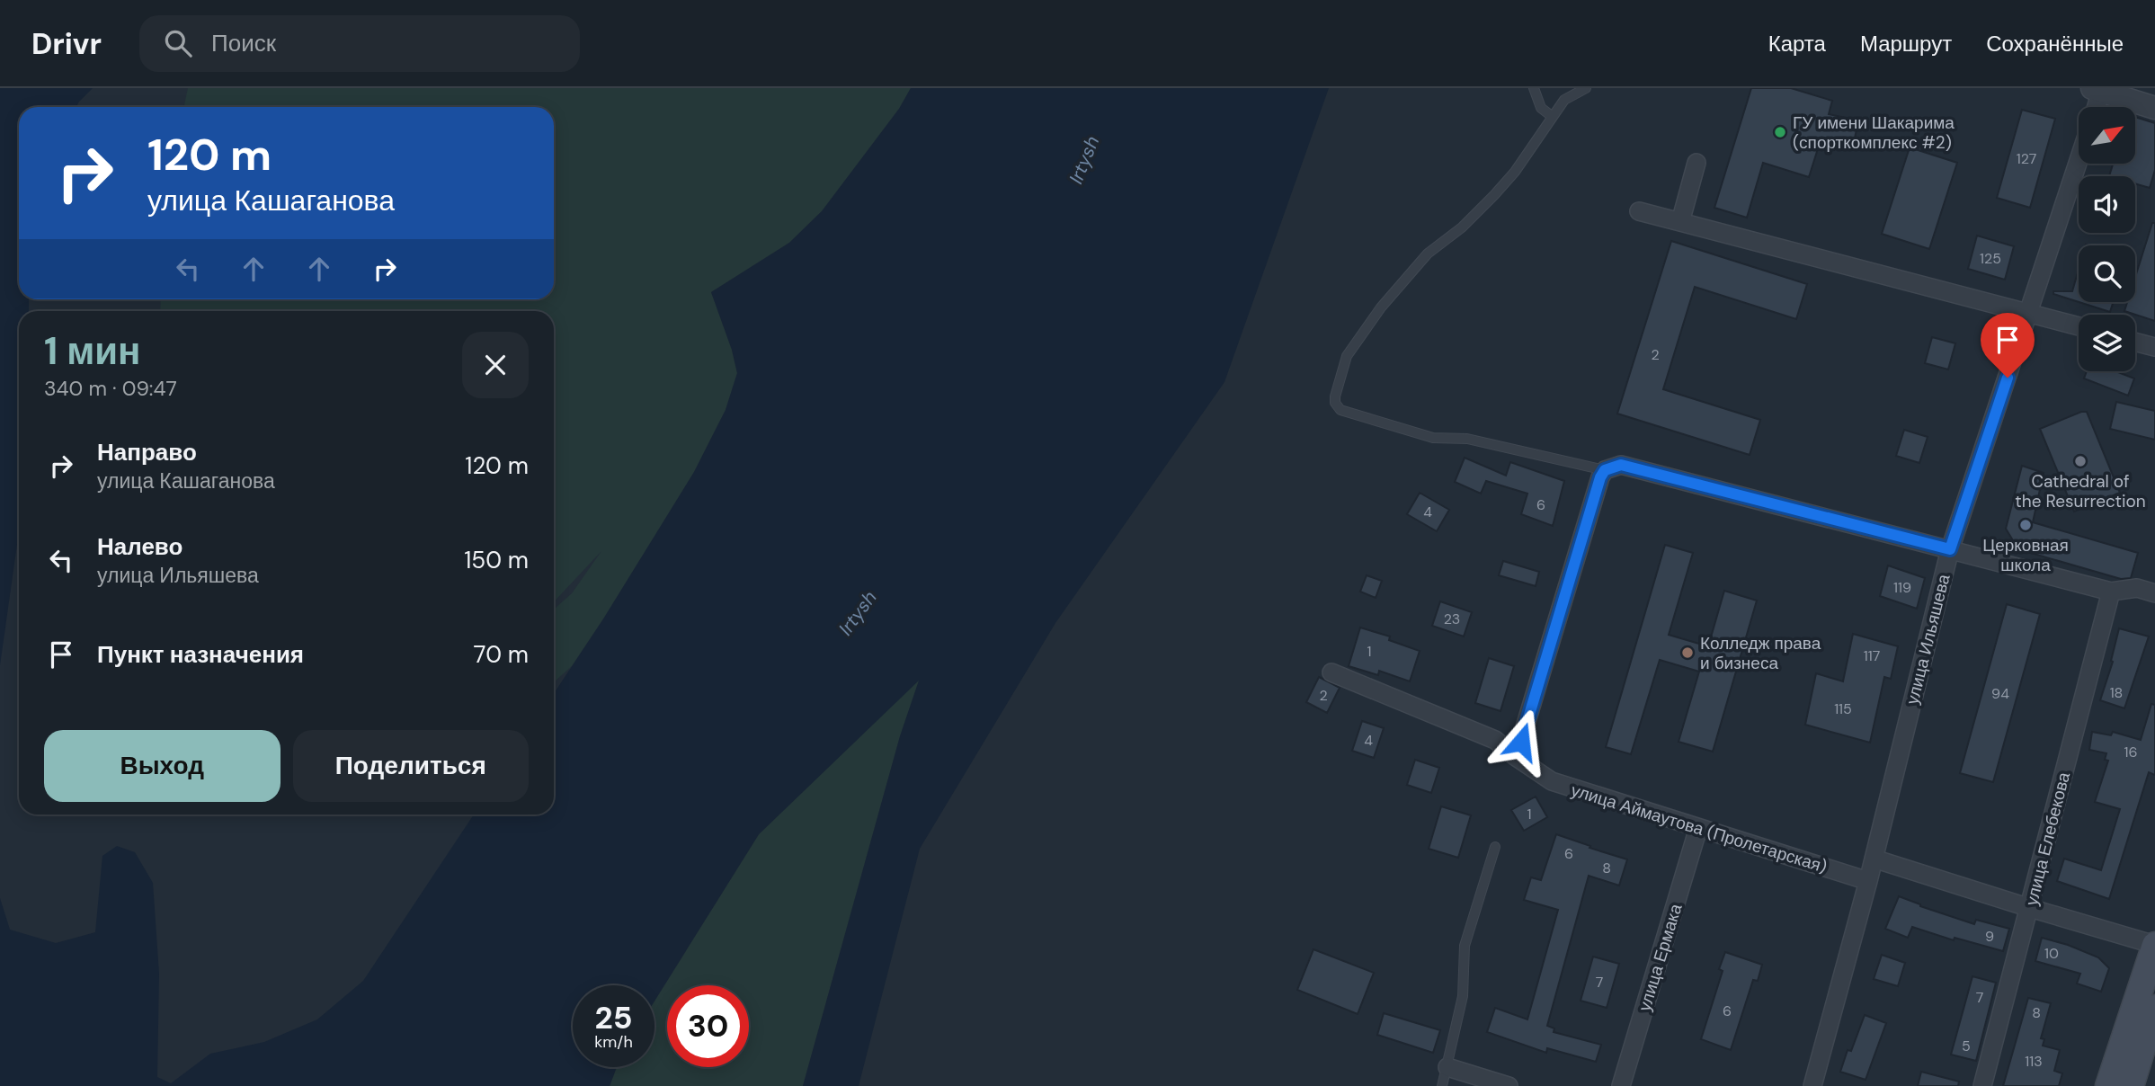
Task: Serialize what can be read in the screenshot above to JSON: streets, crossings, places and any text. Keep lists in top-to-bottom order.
{
  "streets": {
    "street": [
      "улица Ильяшева",
      "улица Аймаутова (Пролетарская)",
      "улица Елебекова",
      "улица Ермака"
    ]
  },
  "crossings": [
    ["улица Ильяшева", "улица Аймаутова (Пролетарская)"],
    ["улица Аймаутова (Пролетарская)", "улица Ермака"]
  ],
  "water": ["Irtysh"],
  "places": [
    "ГУ имени Шакарима (спорткомплекс #2)",
    "Cathedral of the Resurrection",
    "Церковная школа",
    "Колледж права и бизнеса"
  ],
  "house_numbers": [
    "127",
    "125",
    "2",
    "6",
    "4",
    "119",
    "23",
    "1",
    "117",
    "18",
    "94",
    "2",
    "115",
    "4",
    "16",
    "1",
    "6",
    "8",
    "9",
    "10",
    "7",
    "7",
    "6",
    "8",
    "5",
    "113"
  ],
  "north": "top right",
  "page": {
    "header": "Drivr",
    "search": "Поиск",
    "nav": ["Карта", "Маршрут", "Сохранённые"],
    "turn": ["120 m", "улица Кашаганова"],
    "heading": ["1 мин", "340 m · 09:47"],
    "list": [
      {
        "name": "Направо",
        "note": "улица Кашаганова",
        "value": "120 m"
      },
      {
        "name": "Налево",
        "note": "улица Ильяшева",
        "value": "150 m"
      },
      {
        "name": "Пункт назначения",
        "value": "70 m"
      }
    ],
    "buttons": ["Выход", "Поделиться"],
    "speed": "25 km/h",
    "limit": "30"
  }
}
